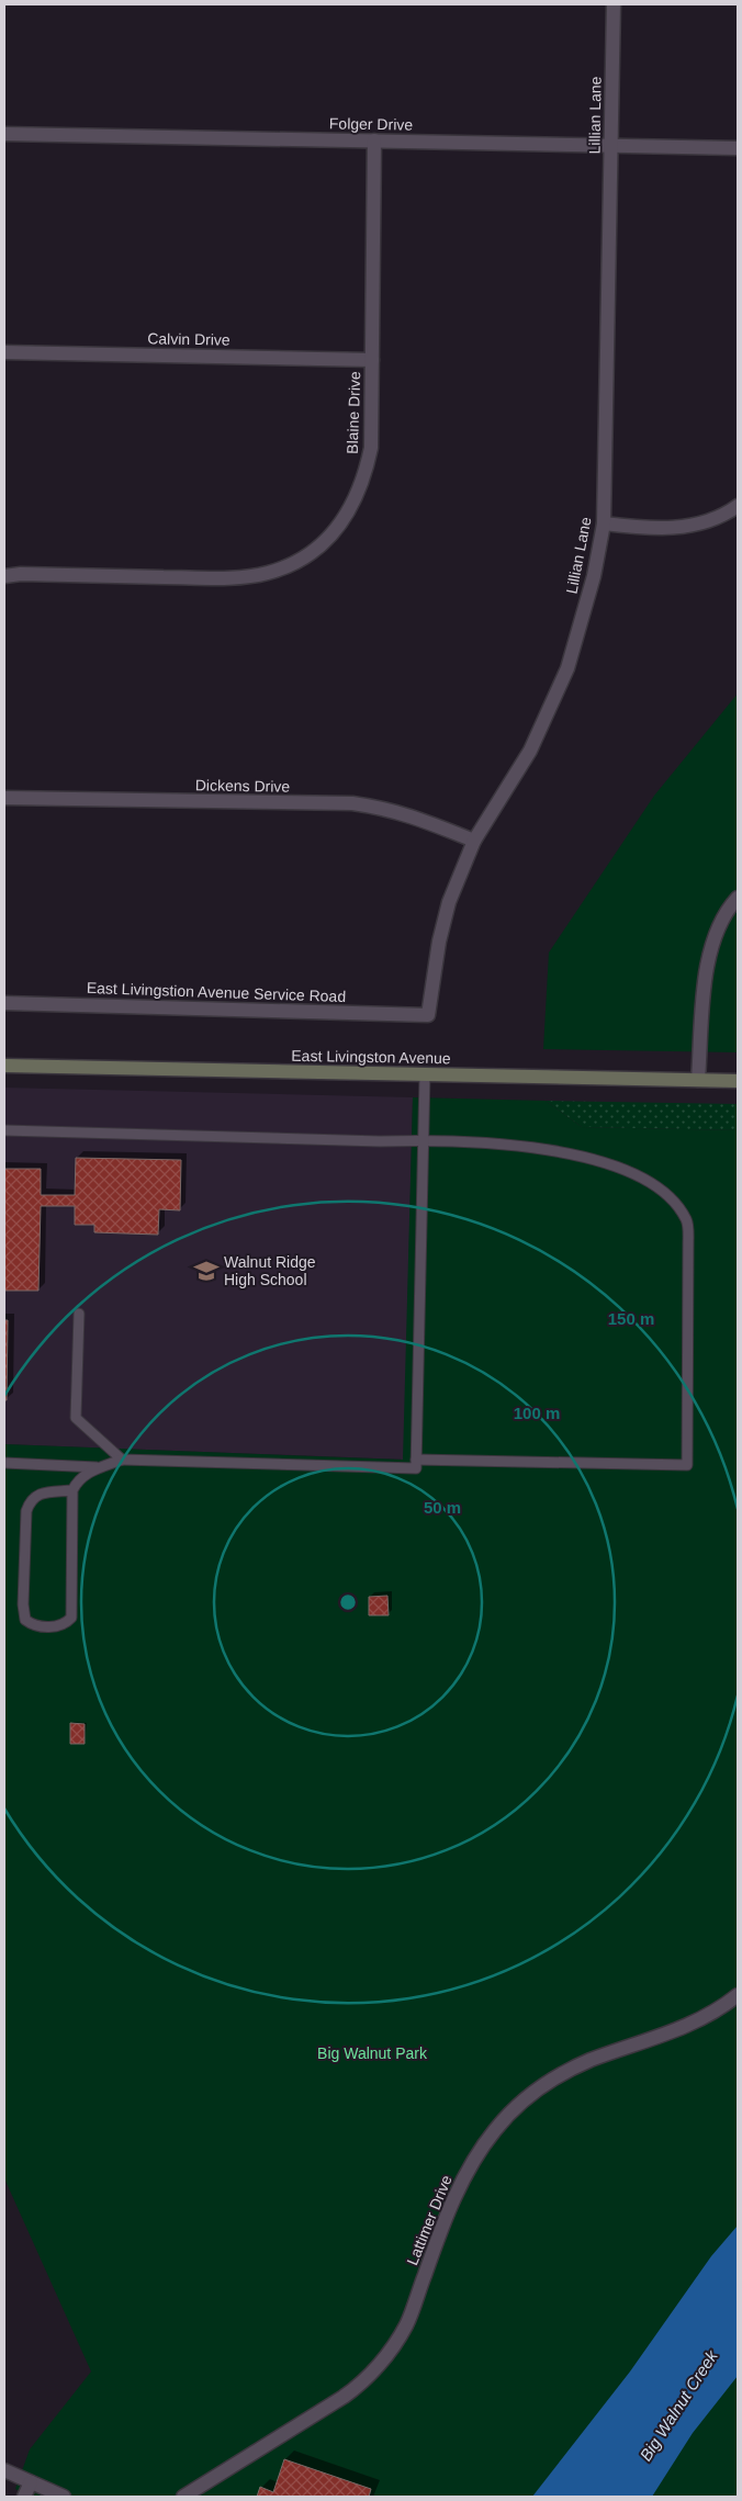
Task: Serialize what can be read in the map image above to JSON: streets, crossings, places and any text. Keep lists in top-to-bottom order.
{
  "streets": {
    "main road": ["East Livingston Avenue"],
    "street": [
      "Lillian Lane",
      "Folger Drive",
      "Calvin Drive",
      "Blaine Drive",
      "Dickens Drive",
      "East Livingstion Avenue Service Road",
      "Lattimer Drive"
    ]
  },
  "crossings": [
    ["Lillian Lane", "Folger Drive"],
    ["Lillian Lane", "Dickens Drive"],
    ["Lillian Lane", "East Livingstion Avenue Service Road"],
    ["Folger Drive", "Blaine Drive"],
    ["Calvin Drive", "Blaine Drive"]
  ],
  "water": ["Big Walnut Creek"],
  "parks": ["Big Walnut Park"],
  "places": {
    "school or university": ["Walnut Ridge High School"]
  },
  "rings": ["150 m", "100 m", "50 m"]
}
